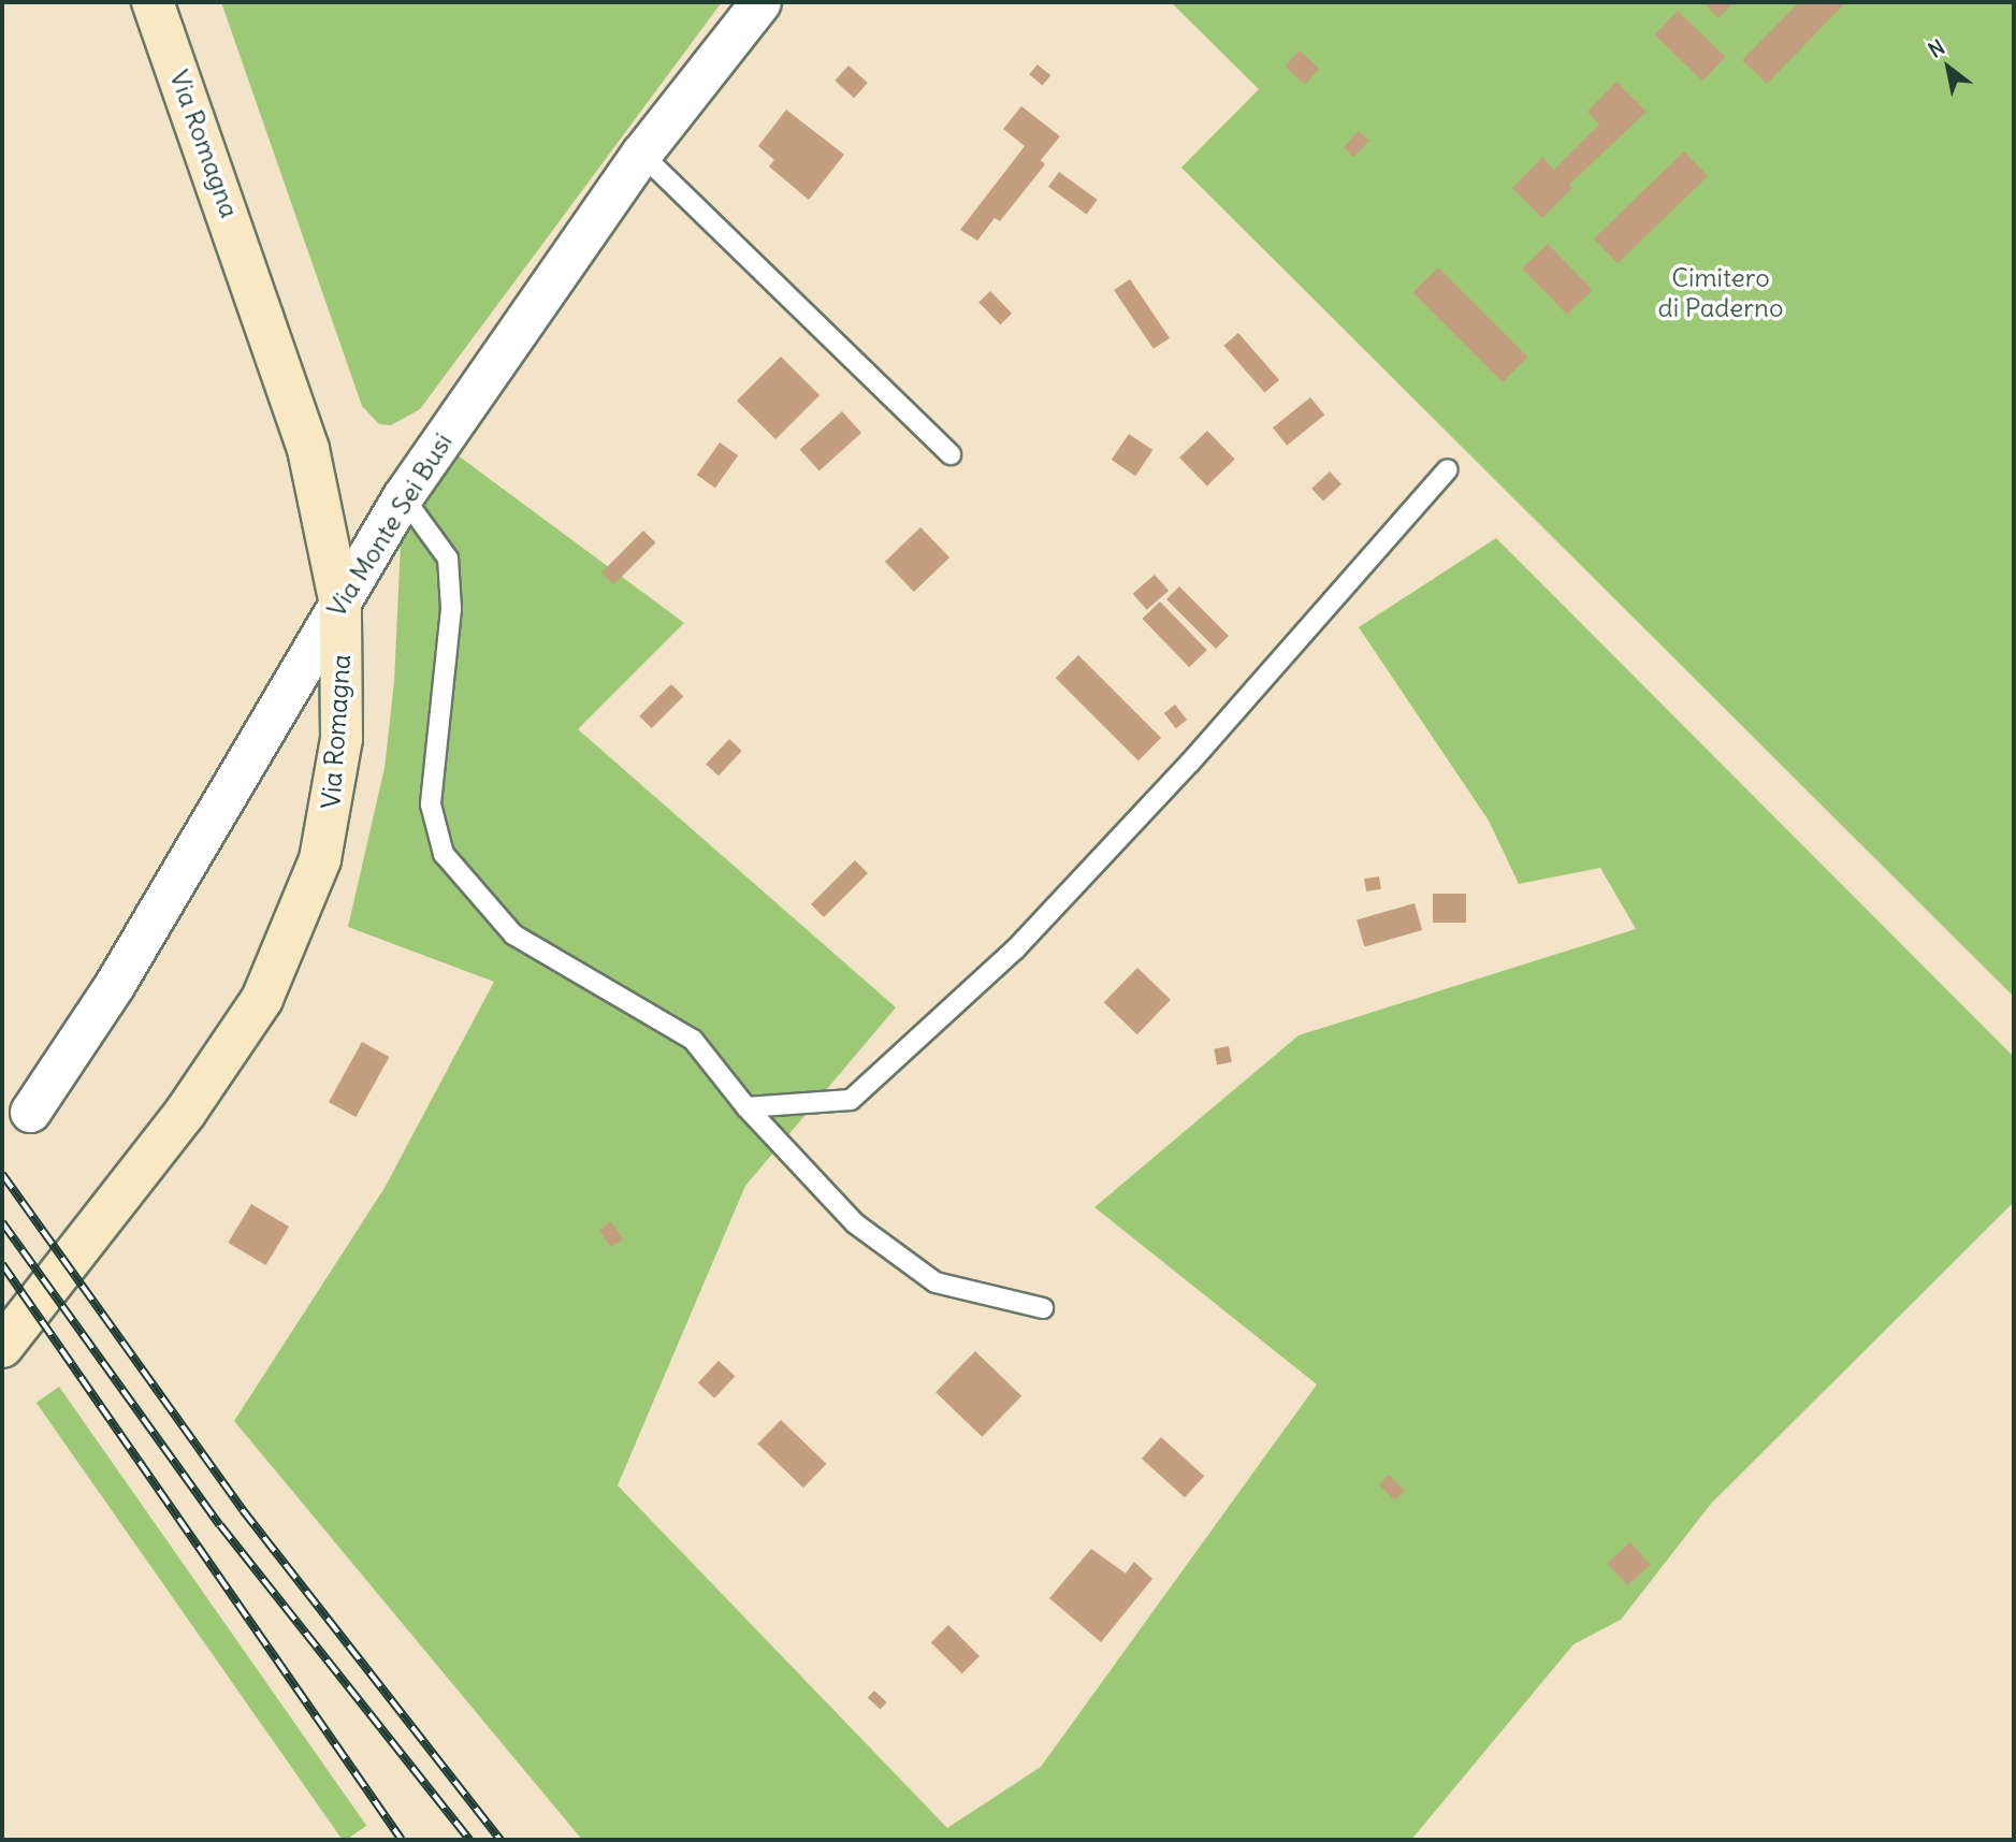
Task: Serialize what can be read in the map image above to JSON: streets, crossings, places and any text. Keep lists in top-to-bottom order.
{
  "streets": {
    "main road": ["Via Romagna"],
    "street": ["Via Monte Sei Busi"]
  },
  "crossings": [
    ["Via Romagna", "Via Monte Sei Busi"]
  ],
  "parks": ["Cimitero di Paderno"],
  "north": "top left"
}
